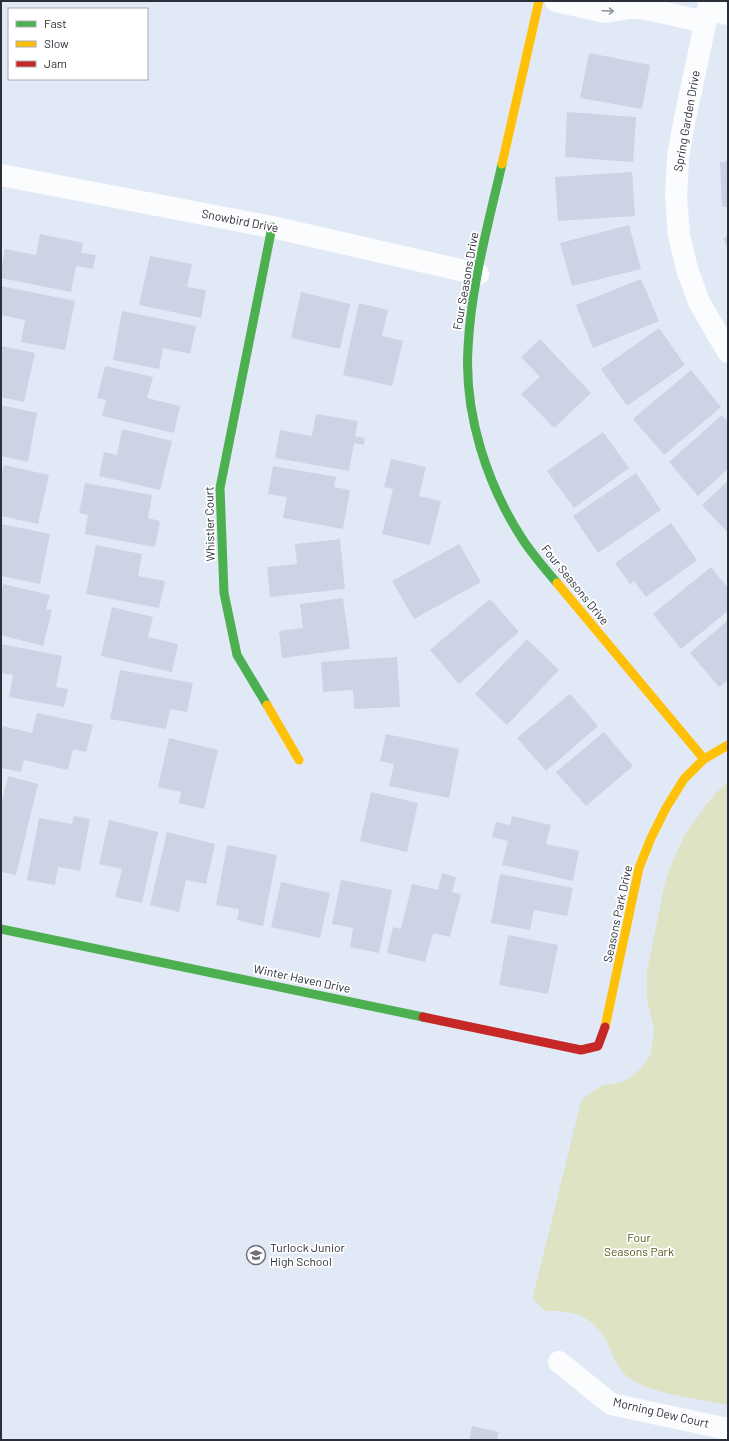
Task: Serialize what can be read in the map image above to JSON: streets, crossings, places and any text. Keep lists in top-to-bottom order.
{
  "streets": {
    "street": [
      "Spring Garden Drive",
      "Snowbird Drive",
      "Four Seasons Drive",
      "Whistler Court",
      "Seasons Park Drive",
      "Winter Haven Drive",
      "Morning Dew Court"
    ]
  },
  "crossings": [
    ["Snowbird Drive", "Four Seasons Drive"],
    ["Snowbird Drive", "Whistler Court"],
    ["Four Seasons Drive", "Seasons Park Drive"],
    ["Seasons Park Drive", "Winter Haven Drive"]
  ],
  "parks": ["Four Seasons Park"],
  "places": {
    "school or university": ["Turlock Junior High School"]
  },
  "legend": ["Fast", "Slow", "Jam"]
}
